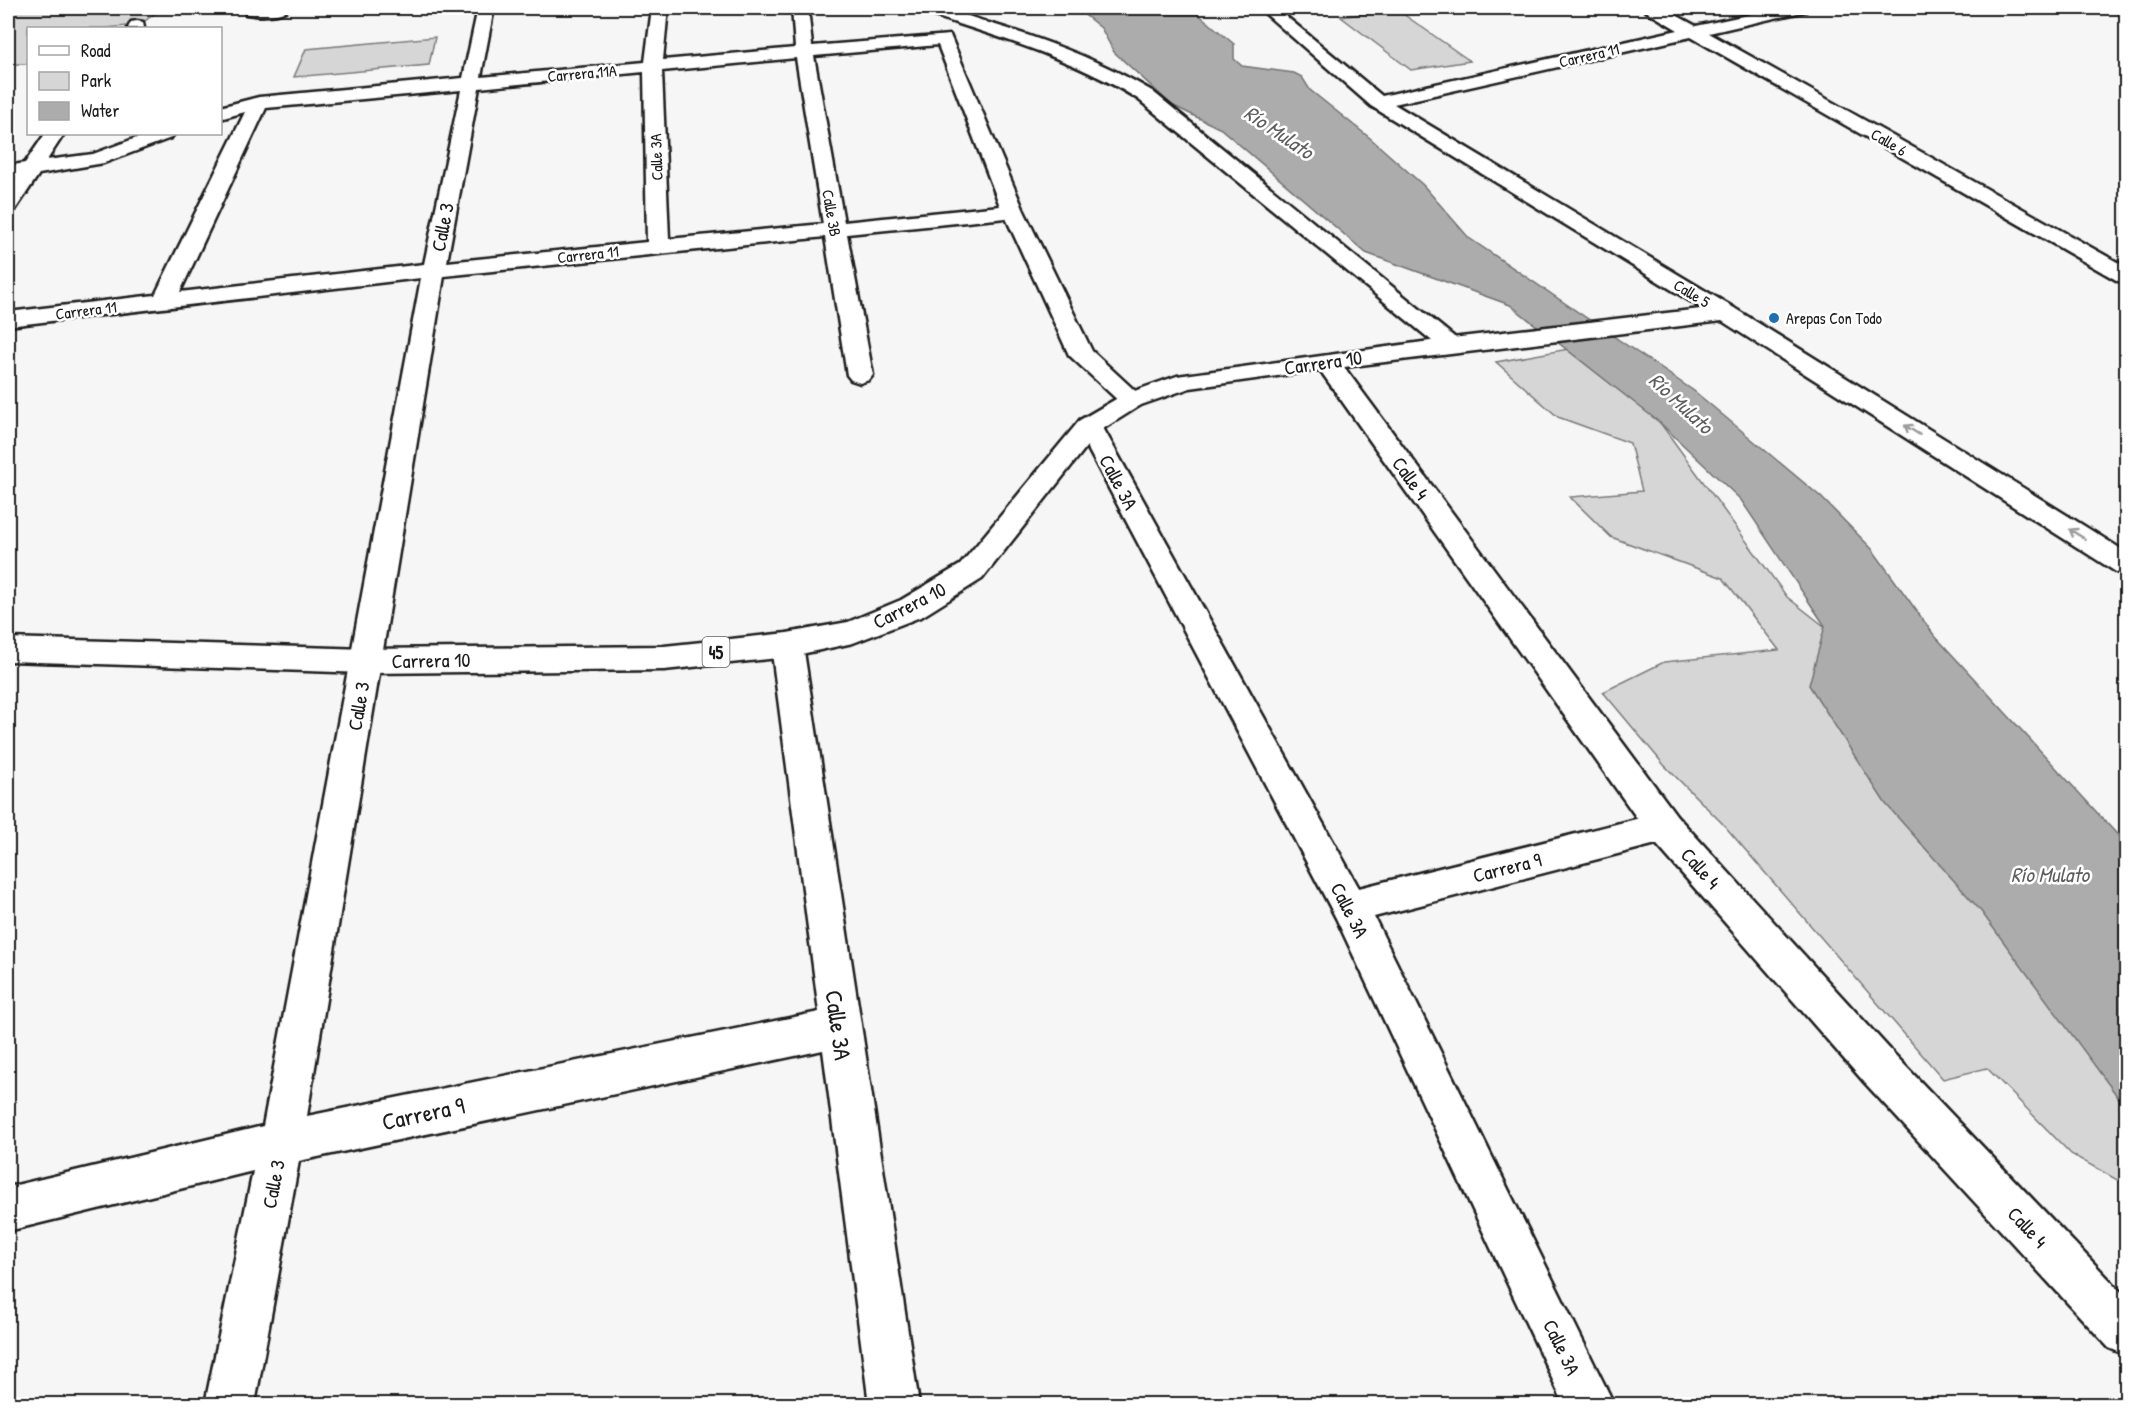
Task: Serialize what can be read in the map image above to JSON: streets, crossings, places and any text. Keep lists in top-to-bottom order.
{
  "streets": {
    "street": [
      "Carrera 11",
      "Carrera 11A",
      "Calle 6",
      "Calle 3A",
      "Calle 3B",
      "Calle 3",
      "Calle 5",
      "Carrera 10",
      "Calle 4",
      "45",
      "Carrera 9"
    ]
  },
  "crossings": [
    ["Carrera 11", "Carrera 11A"],
    ["Carrera 11", "Calle 6"],
    ["Carrera 11", "Calle 3A"],
    ["Carrera 11", "Calle 3B"],
    ["Carrera 11", "Calle 3"],
    ["Carrera 11", "Calle 5"],
    ["Carrera 11A", "Calle 3A"],
    ["Carrera 11A", "Calle 3B"],
    ["Carrera 11A", "Calle 3"],
    ["Calle 3A", "Carrera 10"],
    ["Calle 3A", "Carrera 9"],
    ["Calle 3", "Carrera 10"],
    ["Calle 3", "Carrera 9"],
    ["Calle 5", "Carrera 10"],
    ["Carrera 10", "Calle 4"],
    ["Calle 4", "Carrera 9"]
  ],
  "one_way": ["Calle 5"],
  "water": ["Río Mulato"],
  "places": ["Arepas Con Todo"],
  "legend": ["Road", "Park", "Water"]
}
